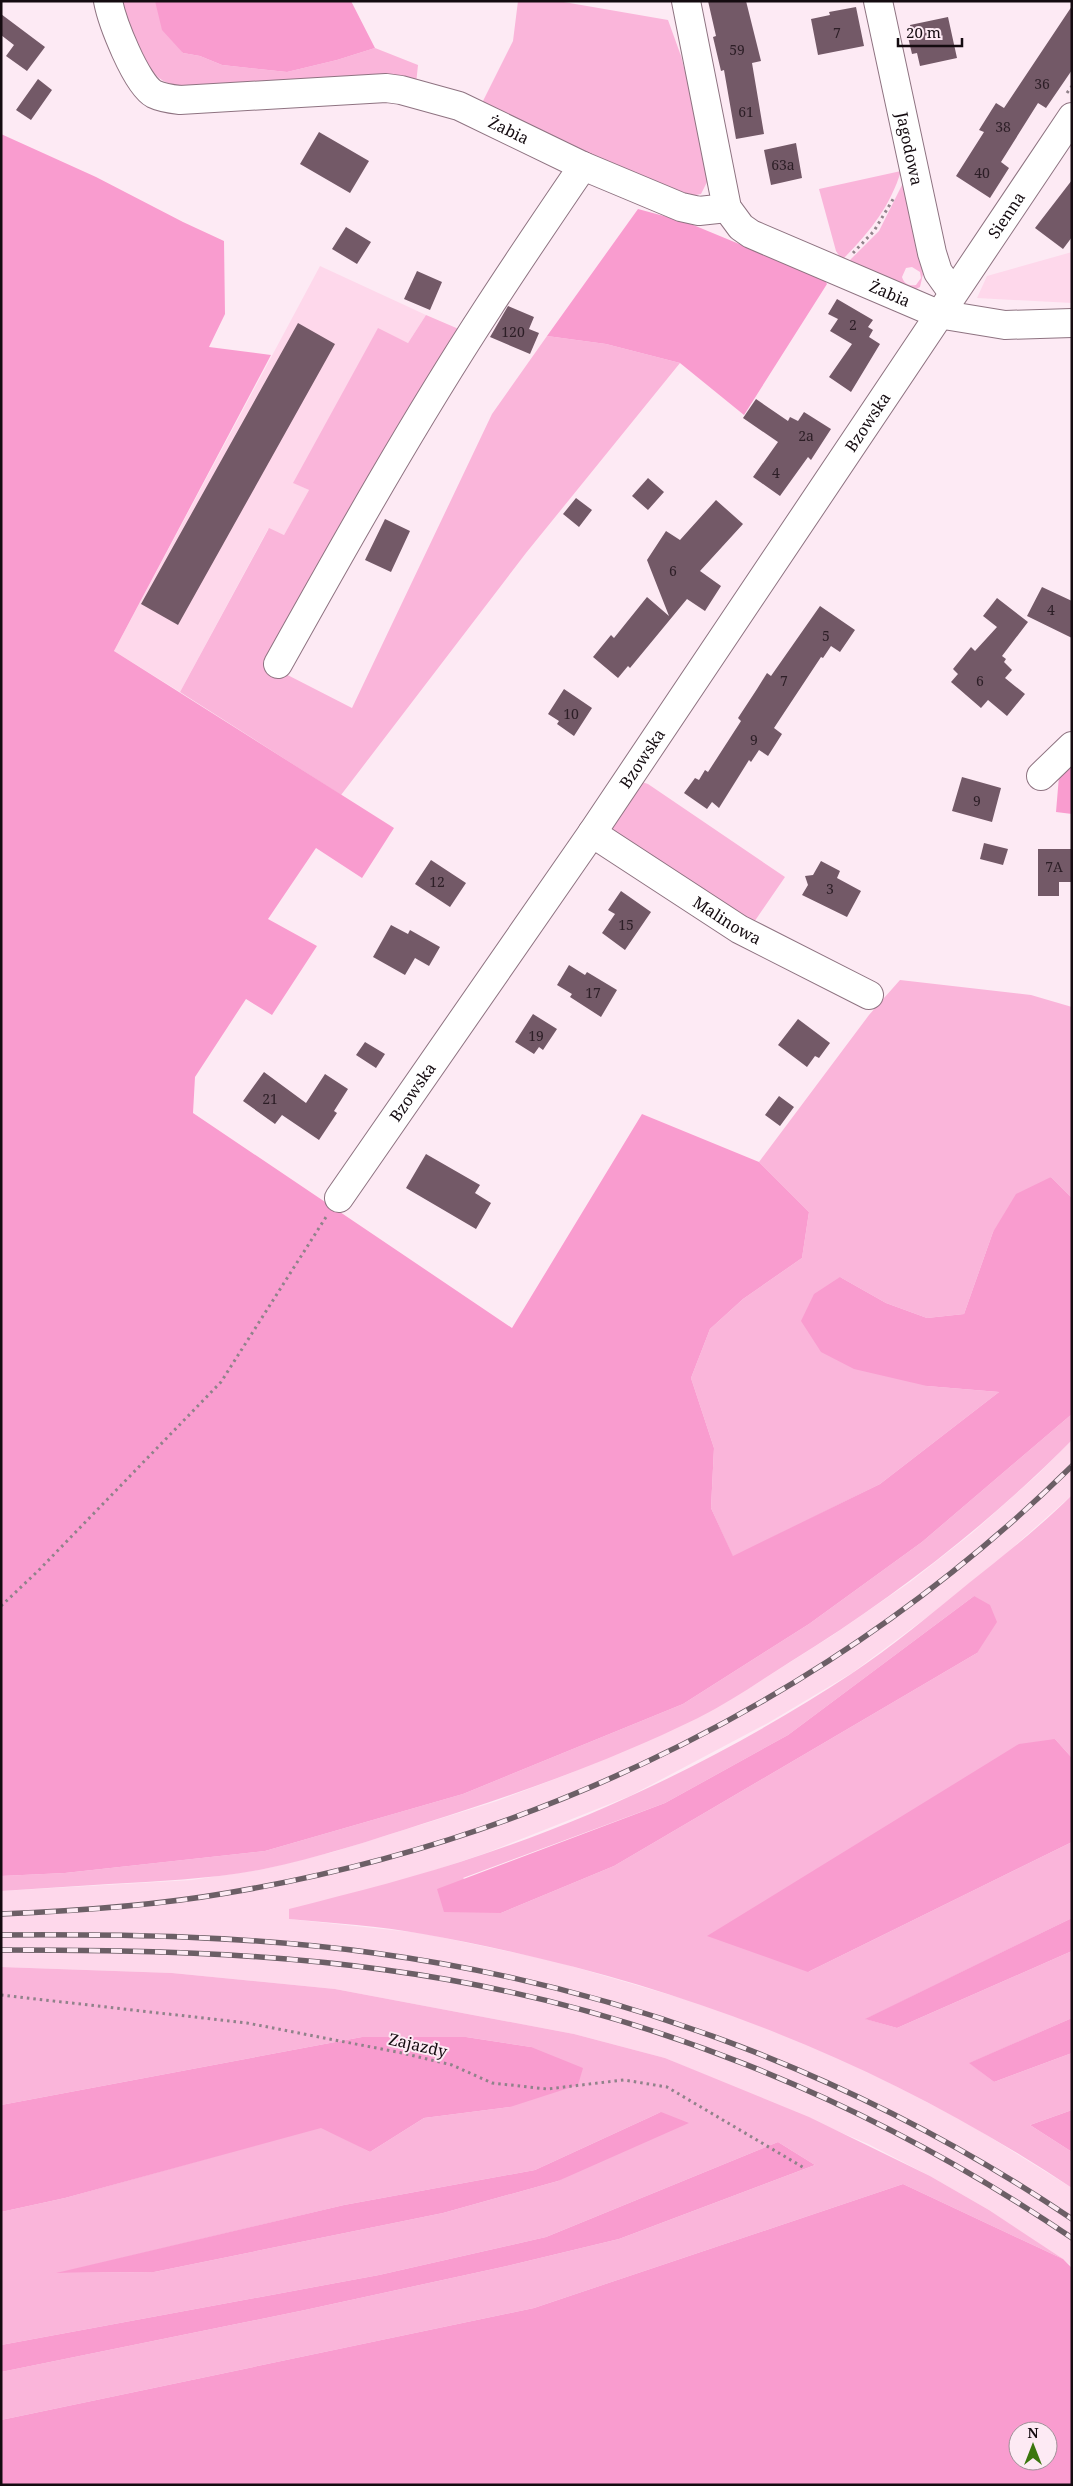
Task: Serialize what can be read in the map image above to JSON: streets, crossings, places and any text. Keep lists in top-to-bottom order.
{
  "streets": {
    "street": [
      "Żabia",
      "Jagodowa",
      "Sienna",
      "Bzowska",
      "Malinowa"
    ],
    "path": ["Zajazdy"]
  },
  "crossings": [
    ["Żabia", "Jagodowa"],
    ["Żabia", "Sienna"],
    ["Żabia", "Bzowska"],
    ["Jagodowa", "Sienna"],
    ["Jagodowa", "Bzowska"],
    ["Sienna", "Bzowska"],
    ["Bzowska", "Malinowa"]
  ],
  "house_numbers": [
    "7",
    "59",
    "36",
    "61",
    "38",
    "63a",
    "40",
    "2",
    "120",
    "2a",
    "4",
    "6",
    "4",
    "5",
    "7",
    "6",
    "10",
    "9",
    "9",
    "7A",
    "12",
    "3",
    "15",
    "17",
    "19",
    "21"
  ],
  "scale_bar": "20 m",
  "north": "top"
}
